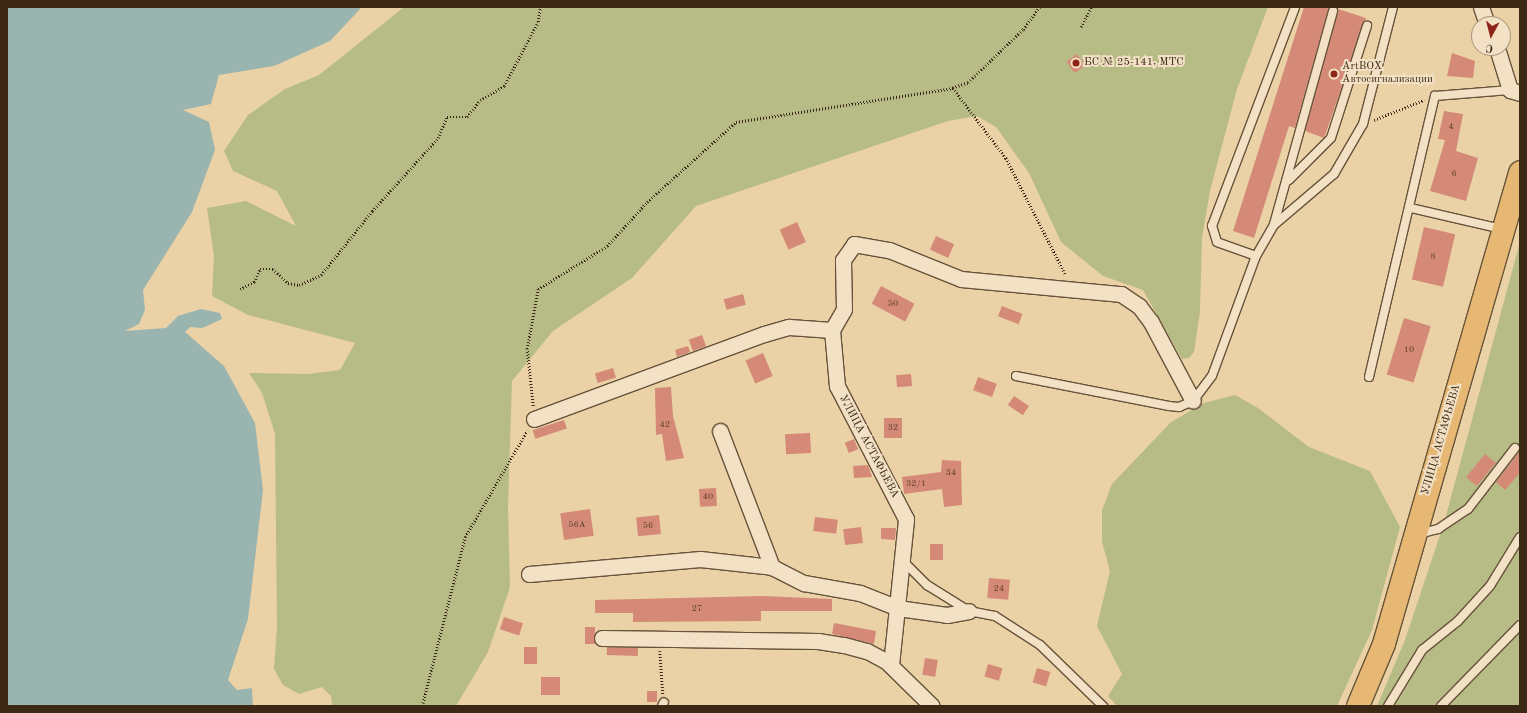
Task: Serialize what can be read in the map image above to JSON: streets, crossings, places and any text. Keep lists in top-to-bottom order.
{
  "streets": {
    "main road": ["УЛИЦА АСТАФЬЕВА"]
  },
  "places": ["БС № 25-141, МТС", "ArtBOX Автосигнализации"],
  "house_numbers": [
    "4",
    "6",
    "8",
    "50",
    "10",
    "42",
    "32",
    "34",
    "32/1",
    "40",
    "56А",
    "56",
    "24",
    "27"
  ],
  "north": "bottom"
}
